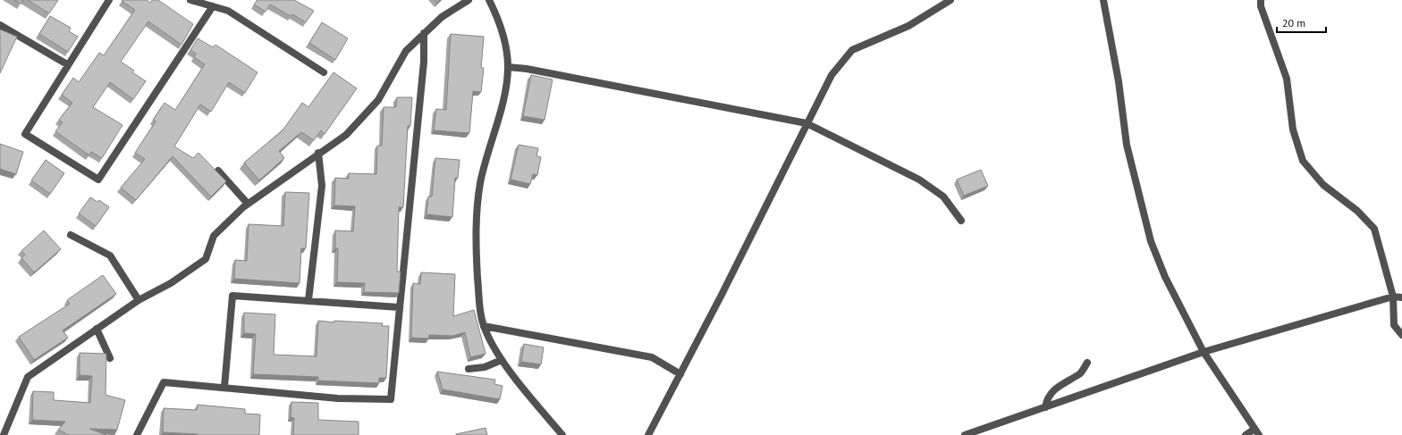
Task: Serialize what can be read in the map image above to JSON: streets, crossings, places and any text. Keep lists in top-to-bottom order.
{
  "scale_bar": "20 m"
}
